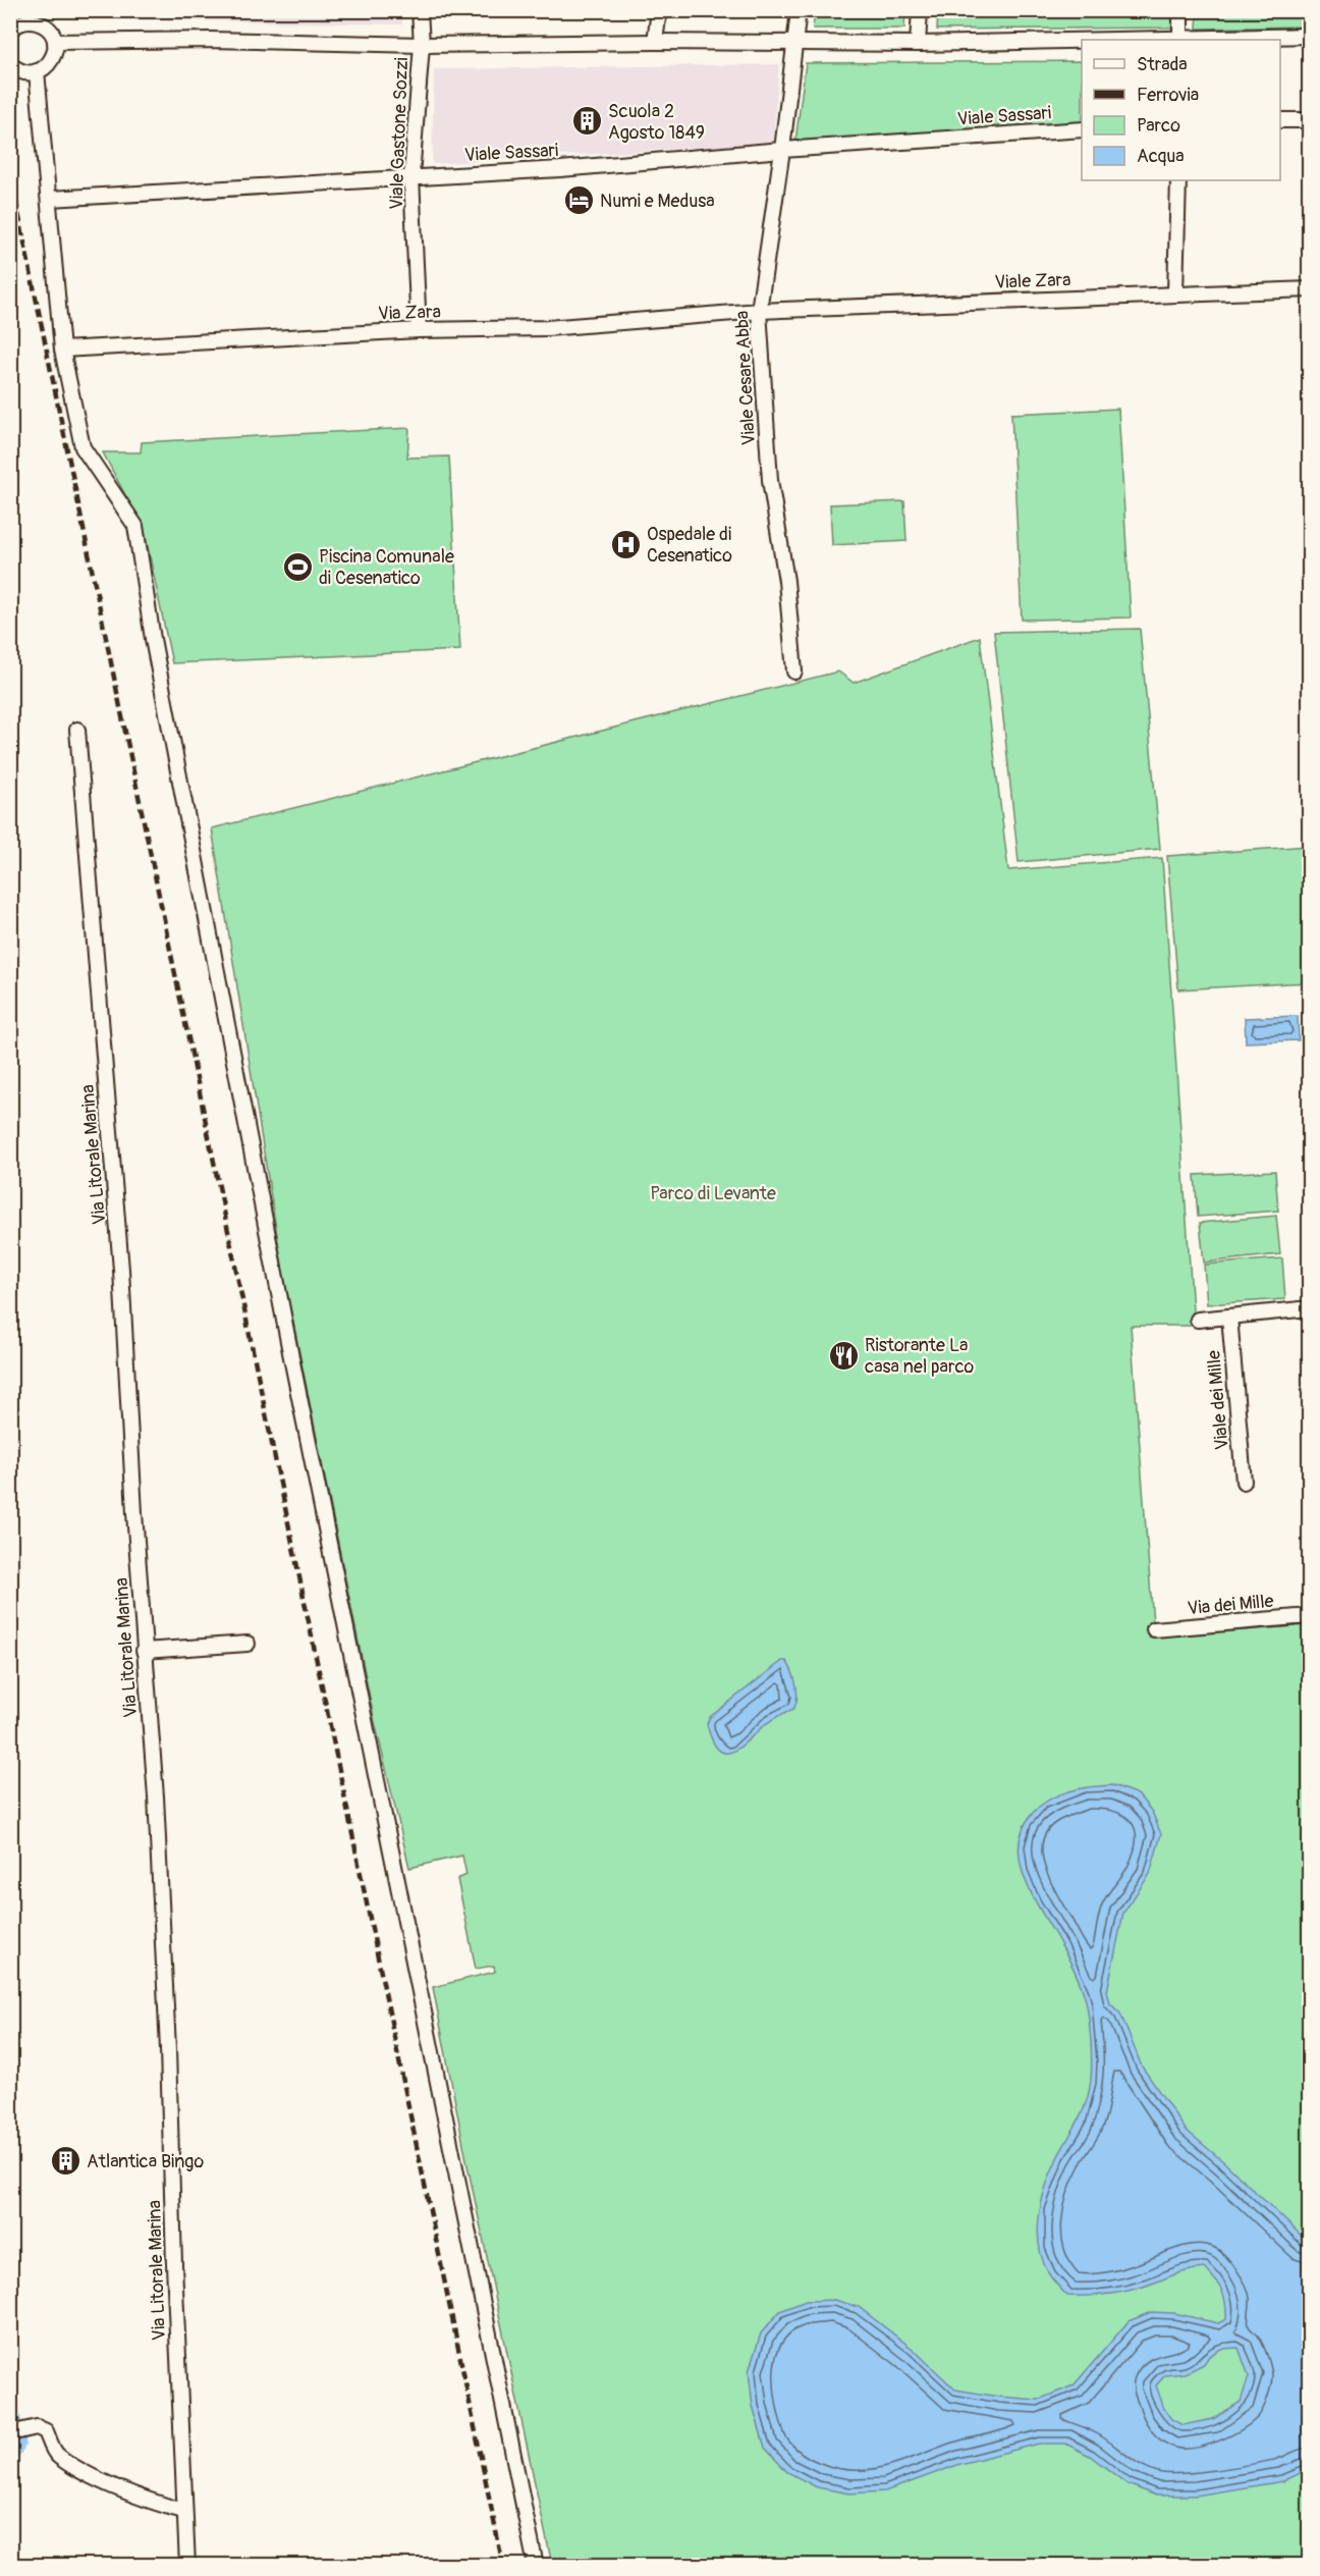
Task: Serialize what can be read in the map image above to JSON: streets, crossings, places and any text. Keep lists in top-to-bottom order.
{
  "streets": {
    "street": [
      "Viale Sassari",
      "Viale Gastone Sozzi",
      "Viale Zara",
      "Via Zara",
      "Viale Cesare Abba",
      "Via Litorale Marina",
      "Viale dei Mille",
      "Via dei Mille"
    ]
  },
  "crossings": [
    ["Viale Sassari", "Viale Gastone Sozzi"],
    ["Viale Sassari", "Viale Cesare Abba"],
    ["Viale Gastone Sozzi", "Via Zara"],
    ["Viale Zara", "Via Zara"],
    ["Viale Zara", "Viale Cesare Abba"],
    ["Via Zara", "Viale Cesare Abba"]
  ],
  "parks": ["Parco di Levante"],
  "places": {
    "building": ["Scuola 2 Agosto 1849", "Atlantica Bingo"],
    "hotel": ["Numi e Medusa"],
    "hospital": ["Ospedale di Cesenatico"],
    "sports": ["Piscina Comunale di Cesenatico"],
    "restaurant": ["Ristorante La casa nel parco"]
  },
  "legend": [
    "Strada",
    "Ferrovia",
    "Parco",
    "Acqua"
  ]
}
